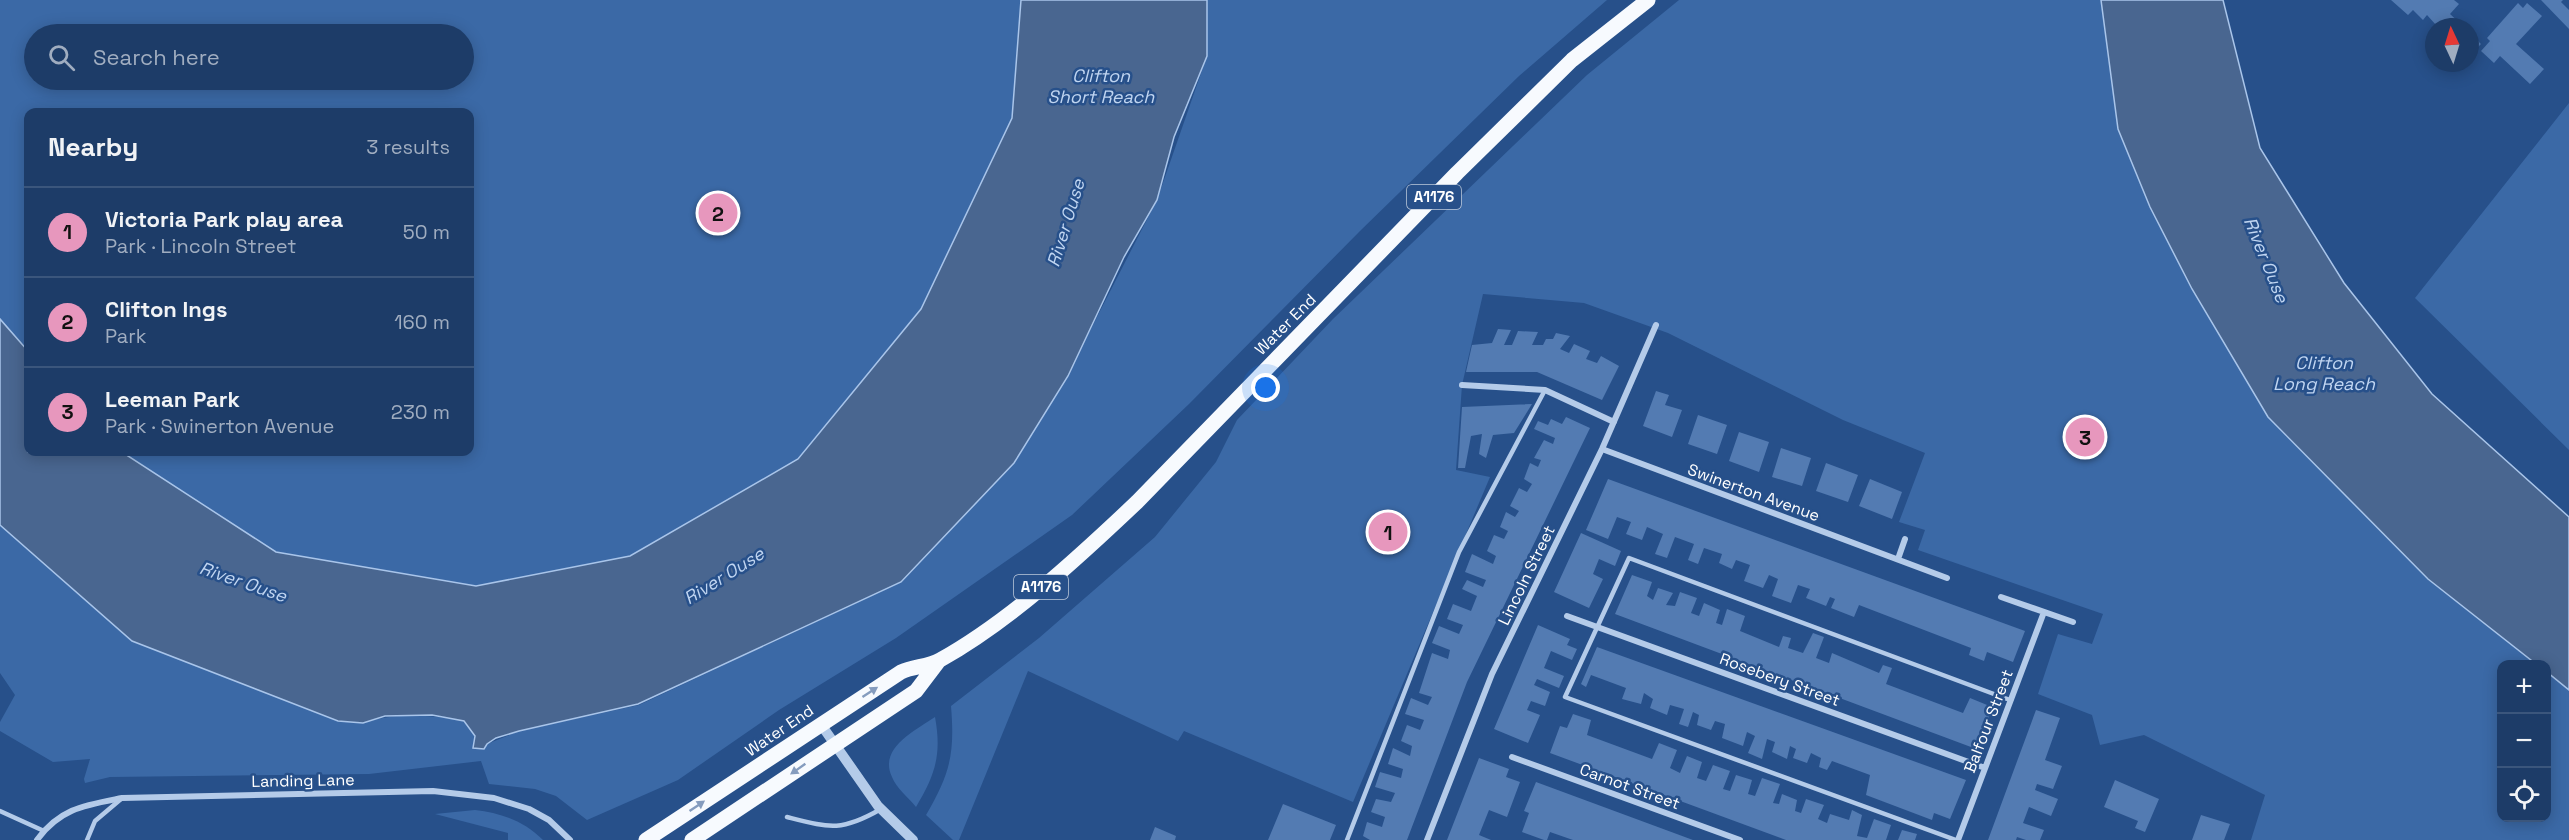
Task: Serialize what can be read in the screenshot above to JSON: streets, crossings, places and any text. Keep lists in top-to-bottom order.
{
  "streets": {
    "main road": ["A1176", "Water End"],
    "street": [
      "Swinerton Avenue",
      "Lincoln Street",
      "Rosebery Street",
      "Balfour Street",
      "Landing Lane",
      "Carnot Street"
    ]
  },
  "crossings": [
    ["Swinerton Avenue", "Lincoln Street"],
    ["Rosebery Street", "Balfour Street"]
  ],
  "water": ["Clifton Short Reach", "River Ouse", "Clifton Long Reach"],
  "north": "top",
  "page": {
    "search": "Search here",
    "heading": ["Nearby", "3 results"],
    "list": [
      {
        "mark": "1",
        "name": "Victoria Park play area",
        "note": "Park · Lincoln Street",
        "value": "50 m"
      },
      {
        "mark": "2",
        "name": "Clifton Ings",
        "note": "Park",
        "value": "160 m"
      },
      {
        "mark": "3",
        "name": "Leeman Park",
        "note": "Park · Swinerton Avenue",
        "value": "230 m"
      }
    ],
    "pins": ["2", "3", "1"],
    "map_buttons": ["+", "−"]
  }
}
